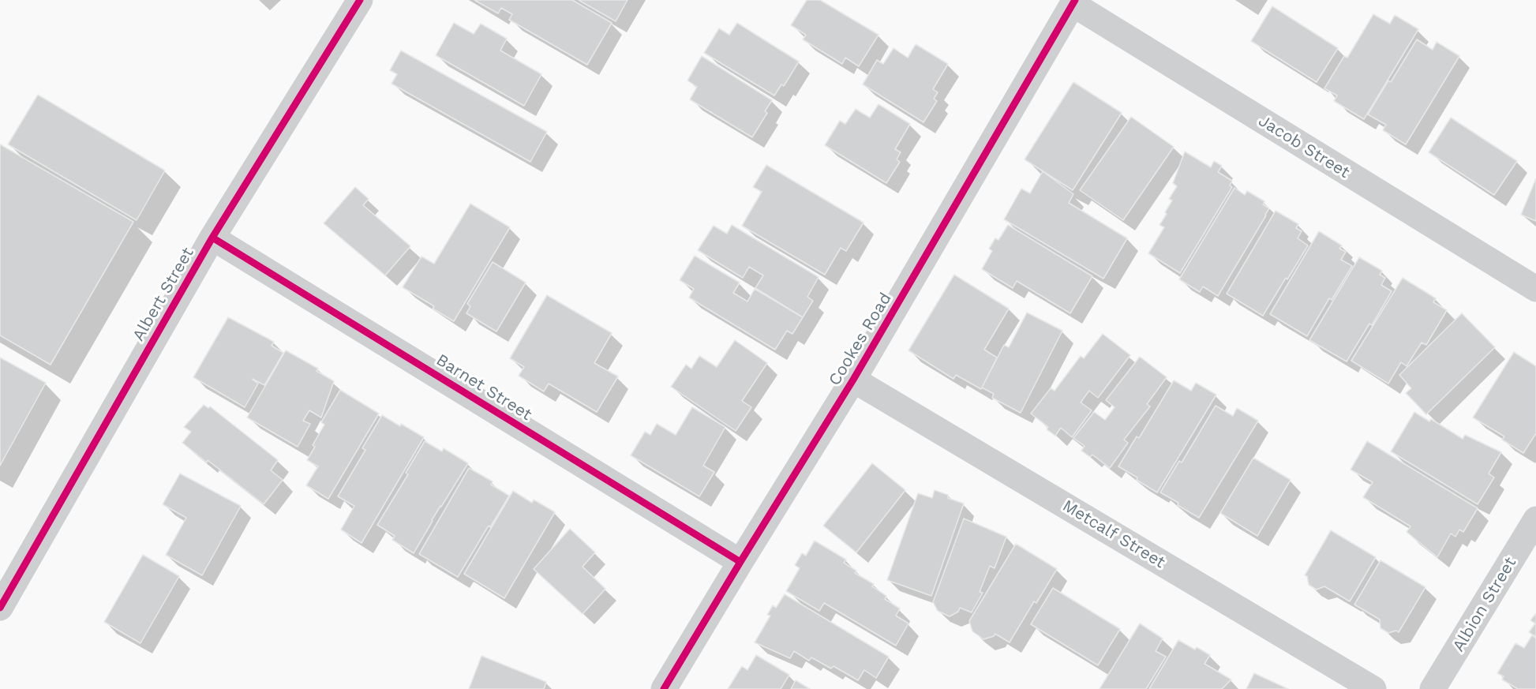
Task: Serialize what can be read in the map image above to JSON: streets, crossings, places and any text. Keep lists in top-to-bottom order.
{
  "streets": {
    "street": [
      "Jacob Street",
      "Albert Street",
      "Cookes Road",
      "Barnet Street",
      "Metcalf Street",
      "Albion Street"
    ]
  },
  "crossings": [
    ["Jacob Street", "Cookes Road"],
    ["Albert Street", "Barnet Street"],
    ["Cookes Road", "Barnet Street"],
    ["Cookes Road", "Metcalf Street"]
  ]
}
